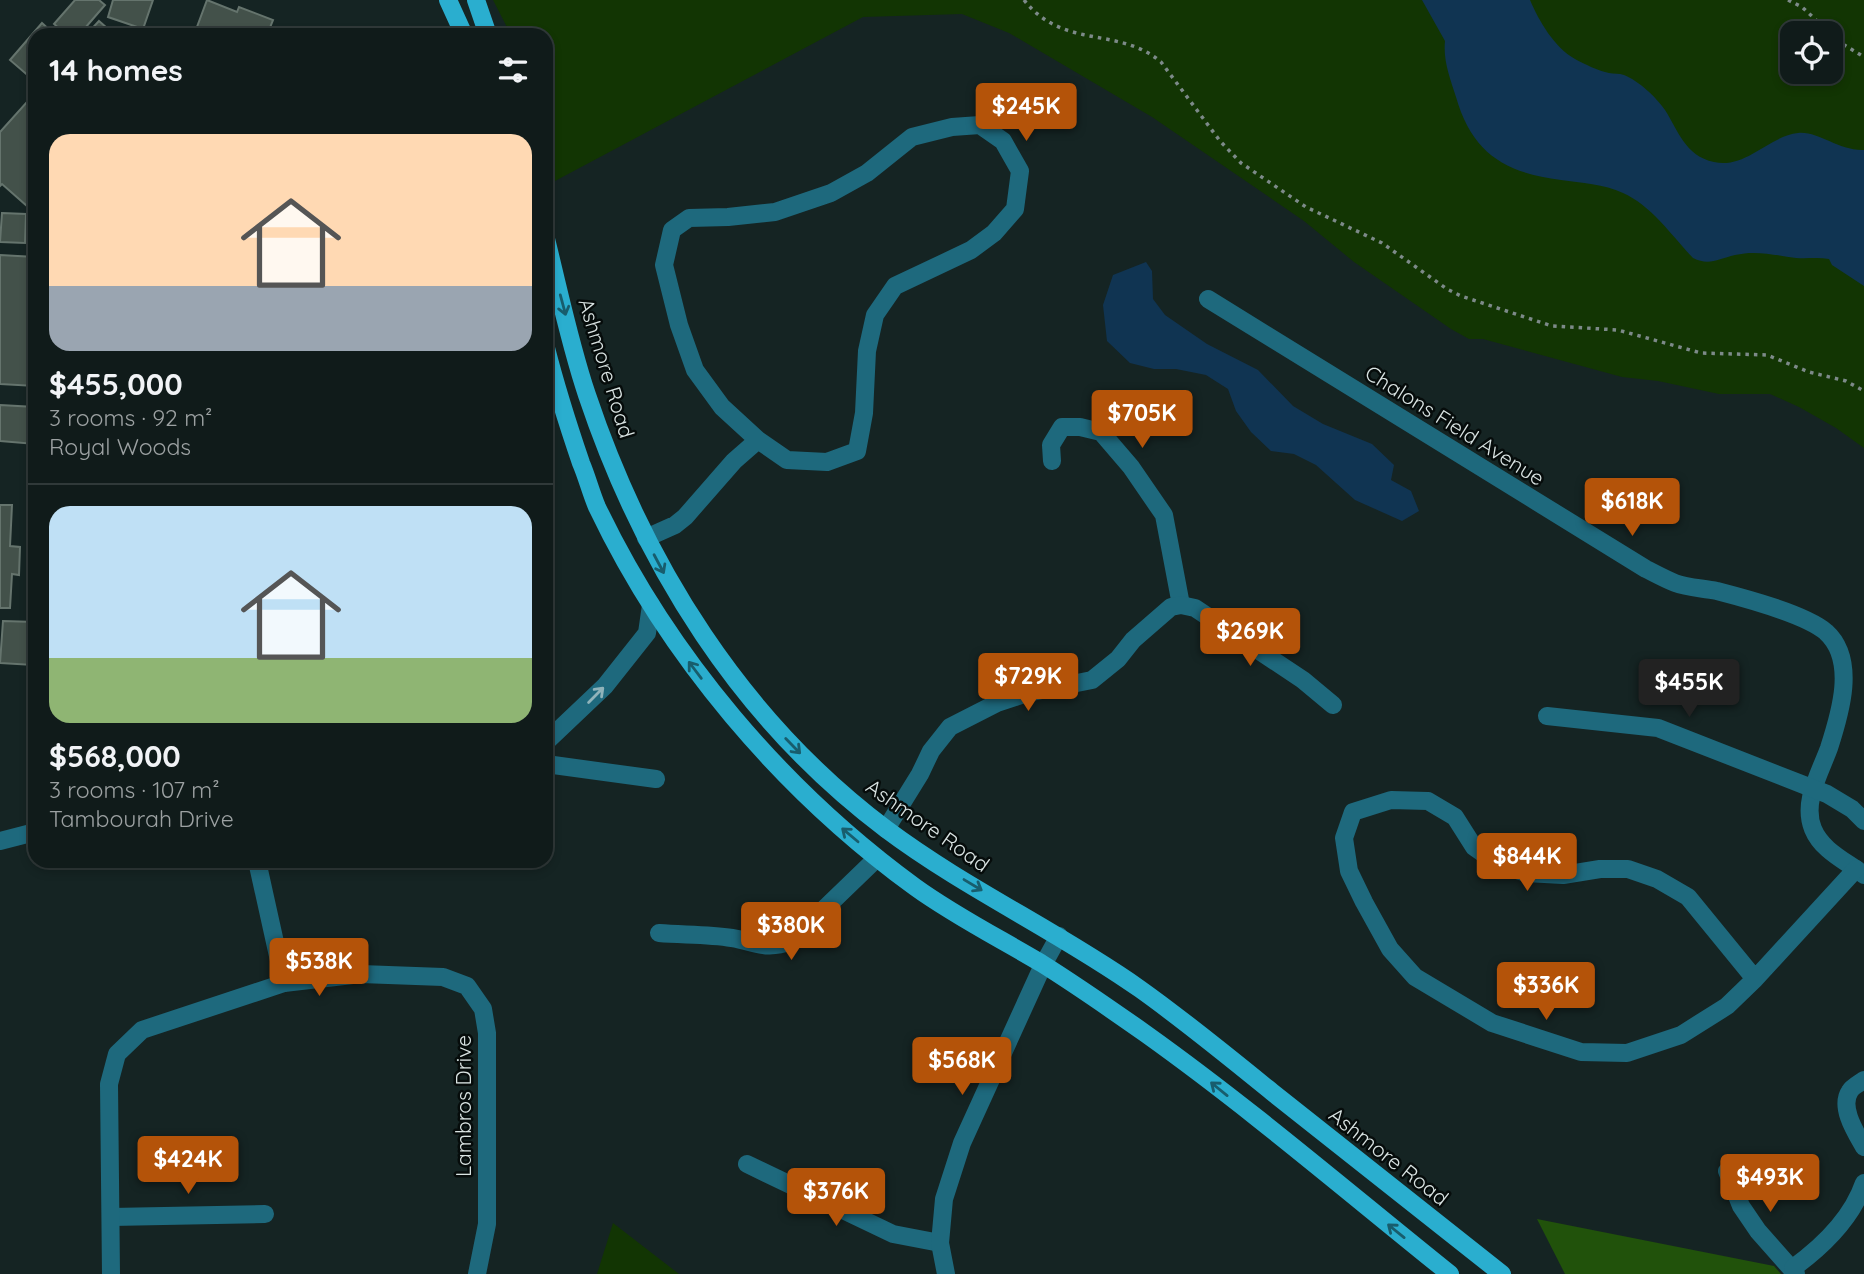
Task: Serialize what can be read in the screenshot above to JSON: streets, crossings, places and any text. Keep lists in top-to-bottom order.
{
  "streets": {
    "main road": ["Ashmore Road"],
    "street": ["Chalons Field Avenue", "Lambros Drive"]
  },
  "page": {
    "heading": "14 homes",
    "price": [
      "$245K",
      "$705K",
      "$618K",
      "$269K",
      "$729K",
      "$455K",
      "$844K",
      "$380K",
      "$538K",
      "$336K",
      "$568K",
      "$424K",
      "$493K",
      "$376K"
    ],
    "list": [
      {
        "name": "$455,000",
        "note": "3 rooms · 92 m² · Royal Woods"
      },
      {
        "name": "$568,000",
        "note": "3 rooms · 107 m² · Tambourah Drive"
      }
    ]
  }
}
